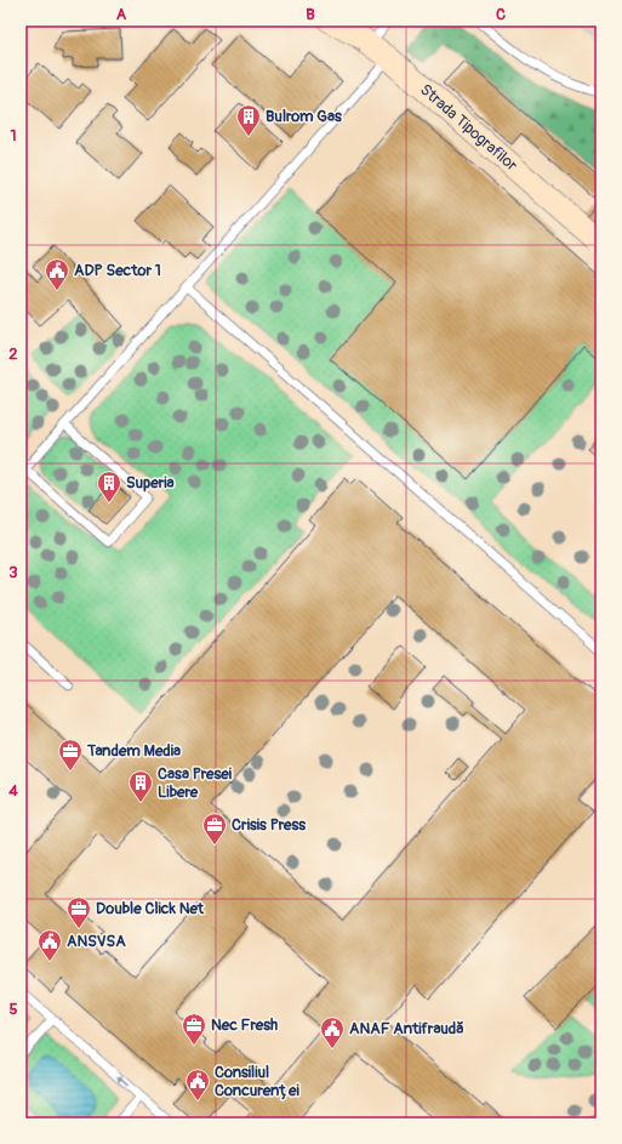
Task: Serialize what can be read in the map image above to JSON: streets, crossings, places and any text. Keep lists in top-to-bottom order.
{
  "streets": {
    "street": ["Strada Tipografilor"]
  },
  "places": {
    "building": ["Bulrom Gas", "Superia", "Casa Presei Libere"],
    "public building": [
      "ADP Sector 1",
      "ANSVSA",
      "ANAF Antifraudă",
      "Consiliul Concurenței"
    ],
    "office": [
      "Tandem Media",
      "Crisis Press",
      "Double Click Net",
      "Nec Fresh"
    ]
  },
  "grid": {
    "columns": ["A", "B", "C"],
    "rows": [
      "1",
      "2",
      "3",
      "4",
      "5"
    ]
  }
}
